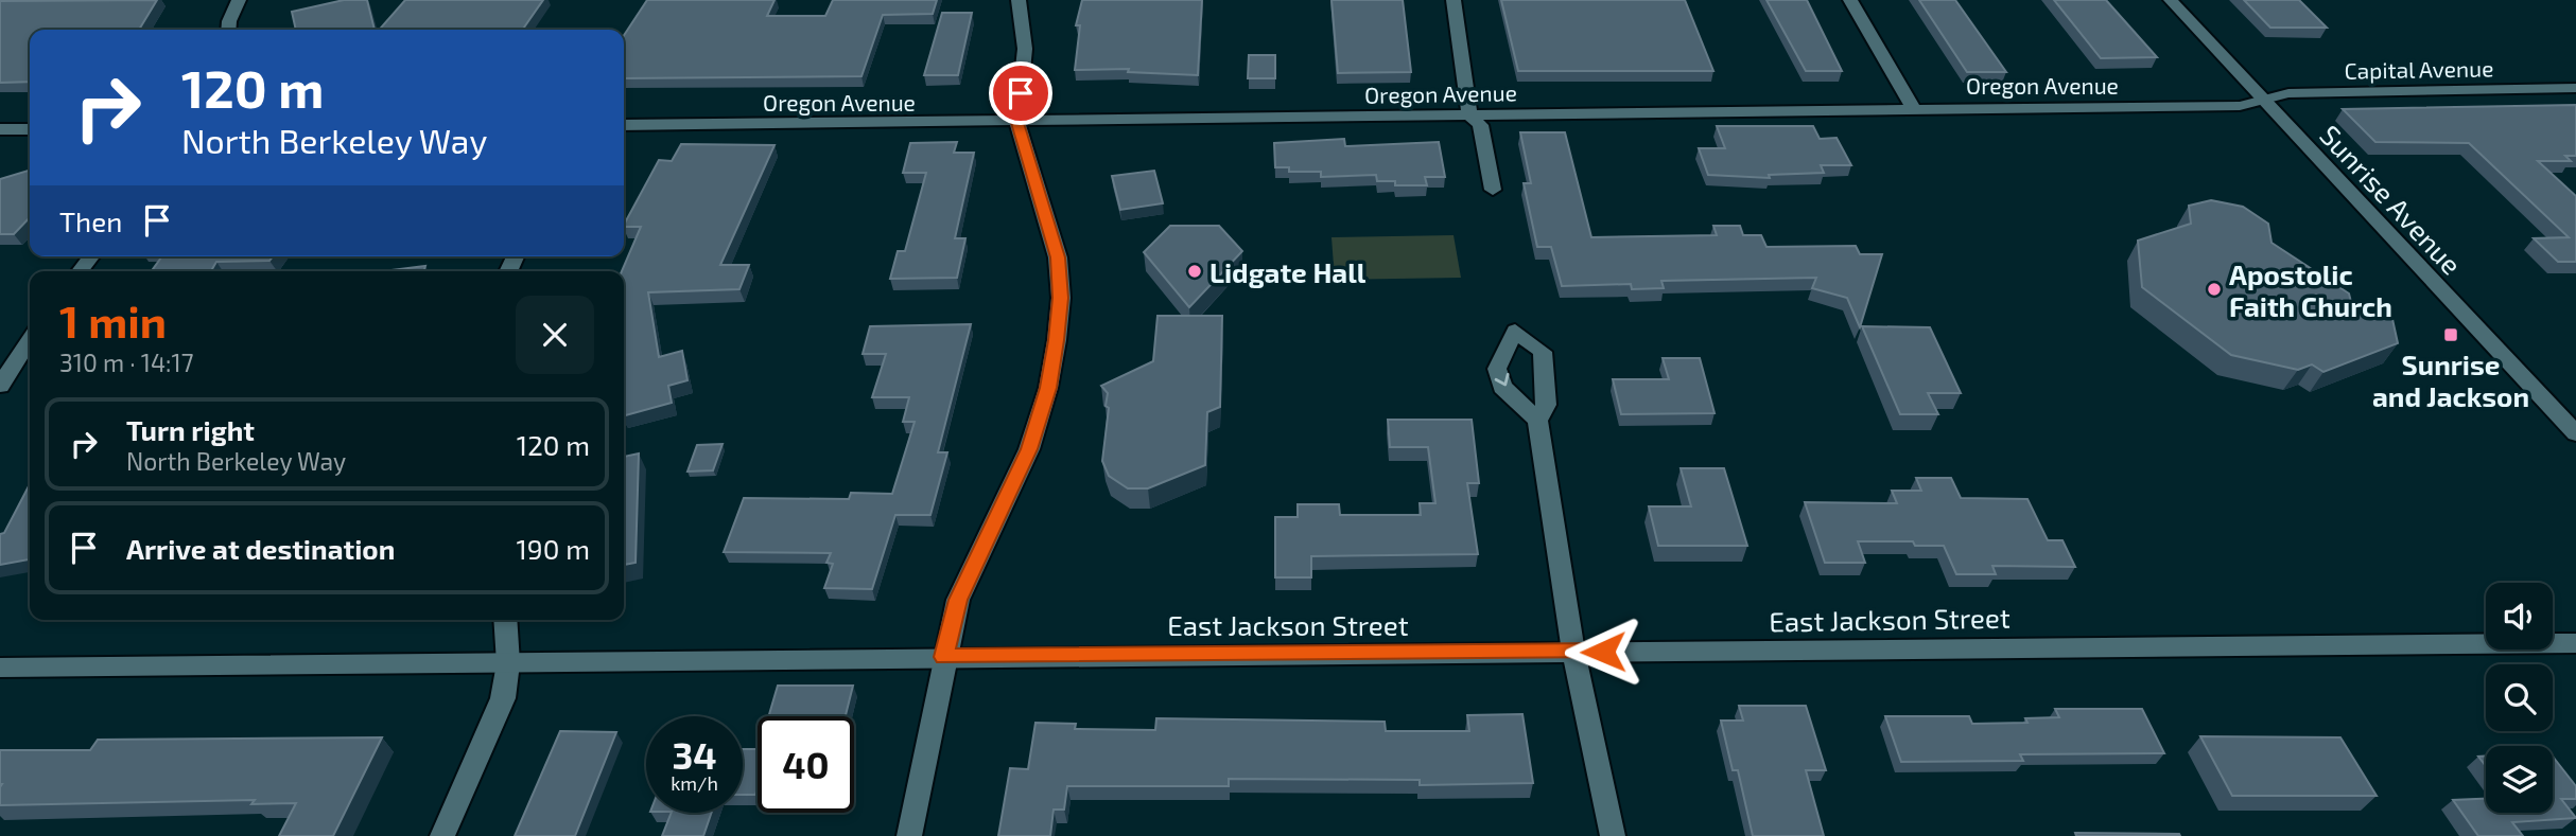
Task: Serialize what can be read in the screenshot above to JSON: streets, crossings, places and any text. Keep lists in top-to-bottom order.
{
  "streets": {
    "street": [
      "Capital Avenue",
      "Oregon Avenue",
      "Sunrise Avenue",
      "East Jackson Street"
    ]
  },
  "crossings": [
    ["Capital Avenue", "Oregon Avenue"],
    ["Capital Avenue", "Sunrise Avenue"],
    ["Oregon Avenue", "Sunrise Avenue"]
  ],
  "places": {
    "other": ["Lidgate Hall", "Apostolic Faith Church"],
    "transit": ["Sunrise and Jackson"]
  },
  "page": {
    "turn": ["120 m", "North Berkeley Way"],
    "then": "Then",
    "heading": ["1 min", "310 m · 14:17"],
    "list": [
      {
        "name": "Turn right",
        "note": "North Berkeley Way",
        "value": "120 m"
      },
      {
        "name": "Arrive at destination",
        "value": "190 m"
      }
    ],
    "speed": "34 km/h",
    "limit": "40"
  }
}
